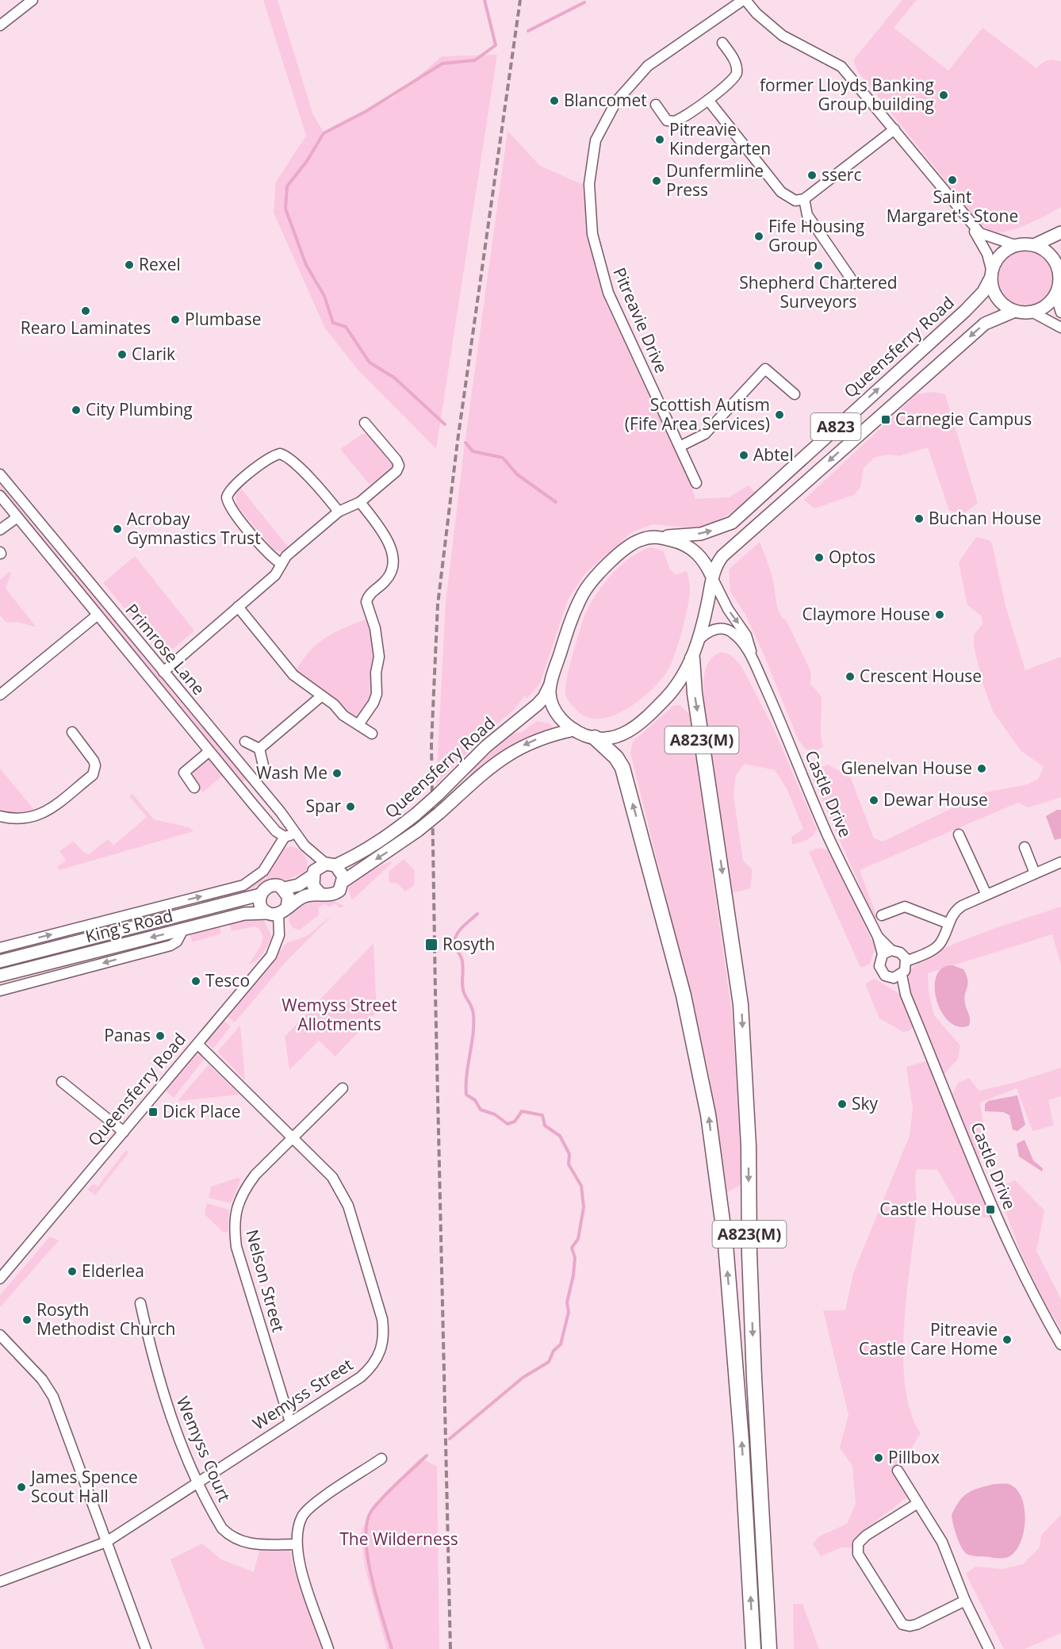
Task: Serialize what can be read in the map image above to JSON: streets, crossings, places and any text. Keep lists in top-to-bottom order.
{
  "streets": {
    "highway": ["A823(M)"],
    "main road": ["Queensferry Road", "A823", "King's Road"],
    "street": [
      "Pitreavie Drive",
      "Primrose Lane",
      "Castle Drive",
      "Nelson Street",
      "Wemyss Street",
      "Wemyss Court"
    ]
  },
  "crossings": [
    ["Queensferry Road", "A823"],
    ["Queensferry Road", "Primrose Lane"],
    ["Queensferry Road", "King's Road"],
    ["Queensferry Road", "Wemyss Street"],
    ["A823", "A823(M)"],
    ["A823", "Castle Drive"],
    ["Nelson Street", "Wemyss Street"],
    ["Wemyss Street", "Wemyss Court"]
  ],
  "parks": ["Wemyss Street Allotments", "The Wilderness"],
  "places": {
    "other": [
      "former Lloyds Banking Group building",
      "Blancomet",
      "Pitreavie Kindergarten",
      "sserc",
      "Saint Margaret's Stone",
      "Dunfermline Press",
      "Fife Housing Group",
      "Rexel",
      "Shepherd Chartered Surveyors",
      "Rearo Laminates",
      "Plumbase",
      "Clarik",
      "City Plumbing",
      "Scottish Autism (Fife Area Services)",
      "Abtel",
      "Buchan House",
      "Acrobay Gymnastics Trust",
      "Optos",
      "Claymore House",
      "Crescent House",
      "Glenelvan House",
      "Wash Me",
      "Dewar House",
      "Spar",
      "Tesco",
      "Panas",
      "Sky",
      "Elderlea",
      "Rosyth Methodist Church",
      "Pitreavie Castle Care Home",
      "Pillbox",
      "James Spence Scout Hall"
    ],
    "transit": [
      "Carnegie Campus",
      "Rosyth",
      "Dick Place",
      "Castle House"
    ]
  }
}
